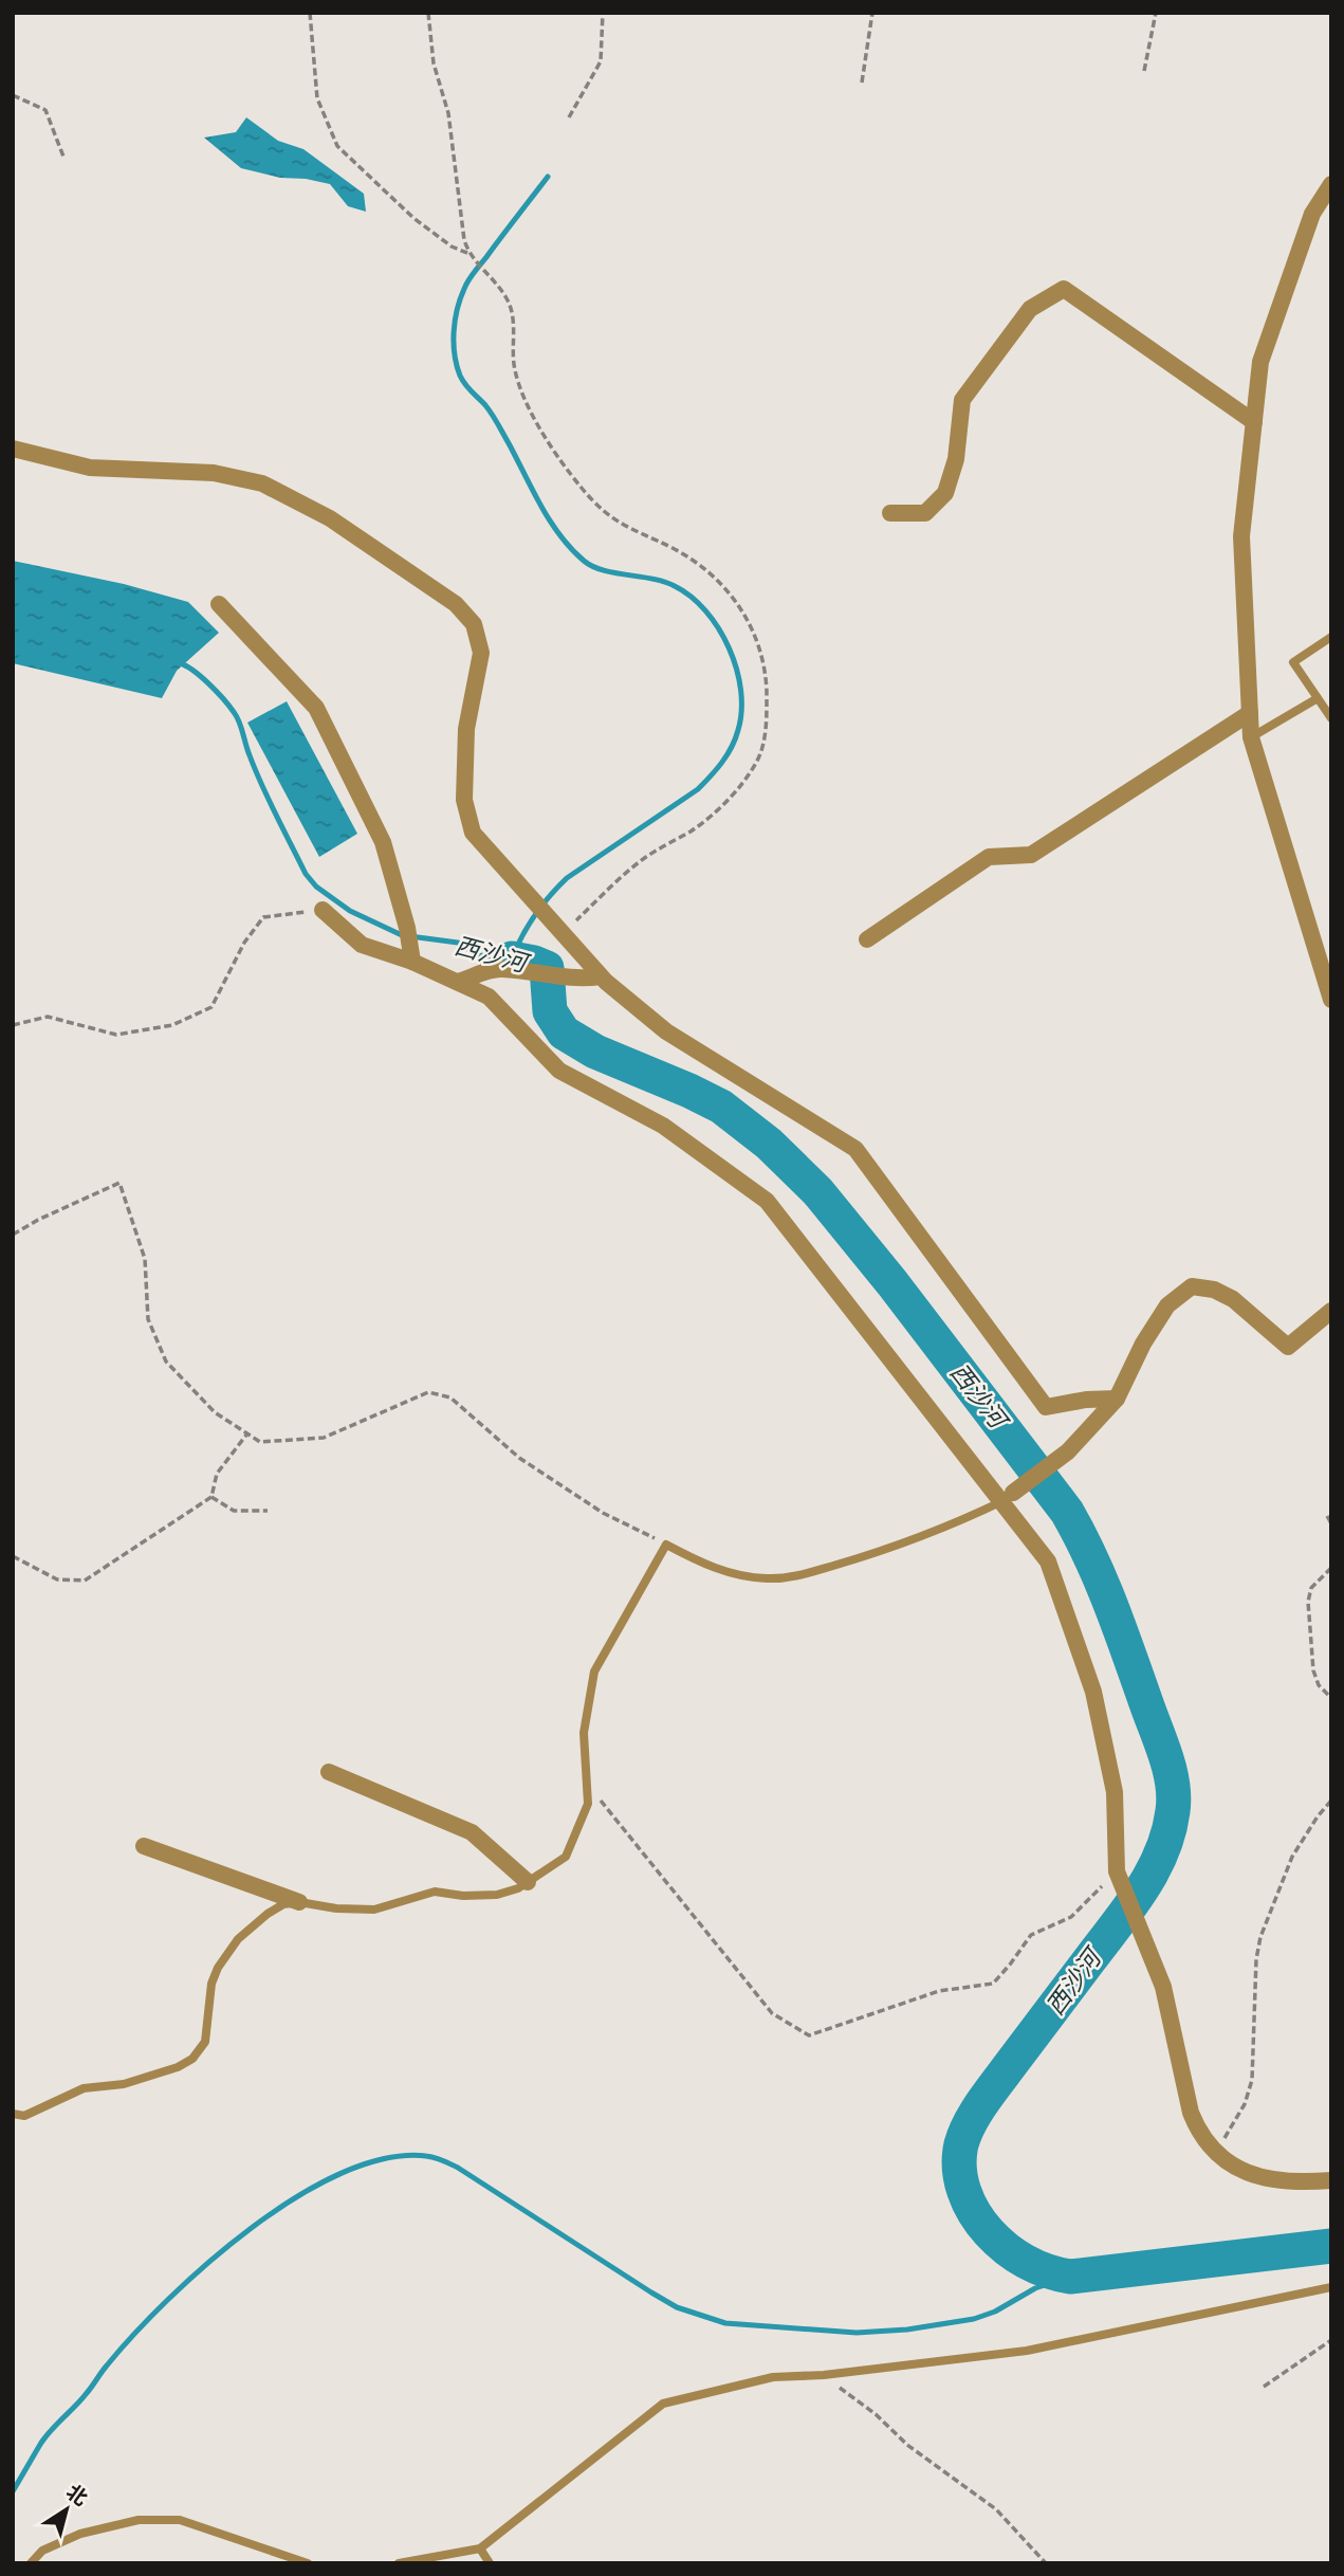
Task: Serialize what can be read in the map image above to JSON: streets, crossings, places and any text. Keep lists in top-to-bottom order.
{
  "water": ["西沙河"],
  "north": "top right"
}
